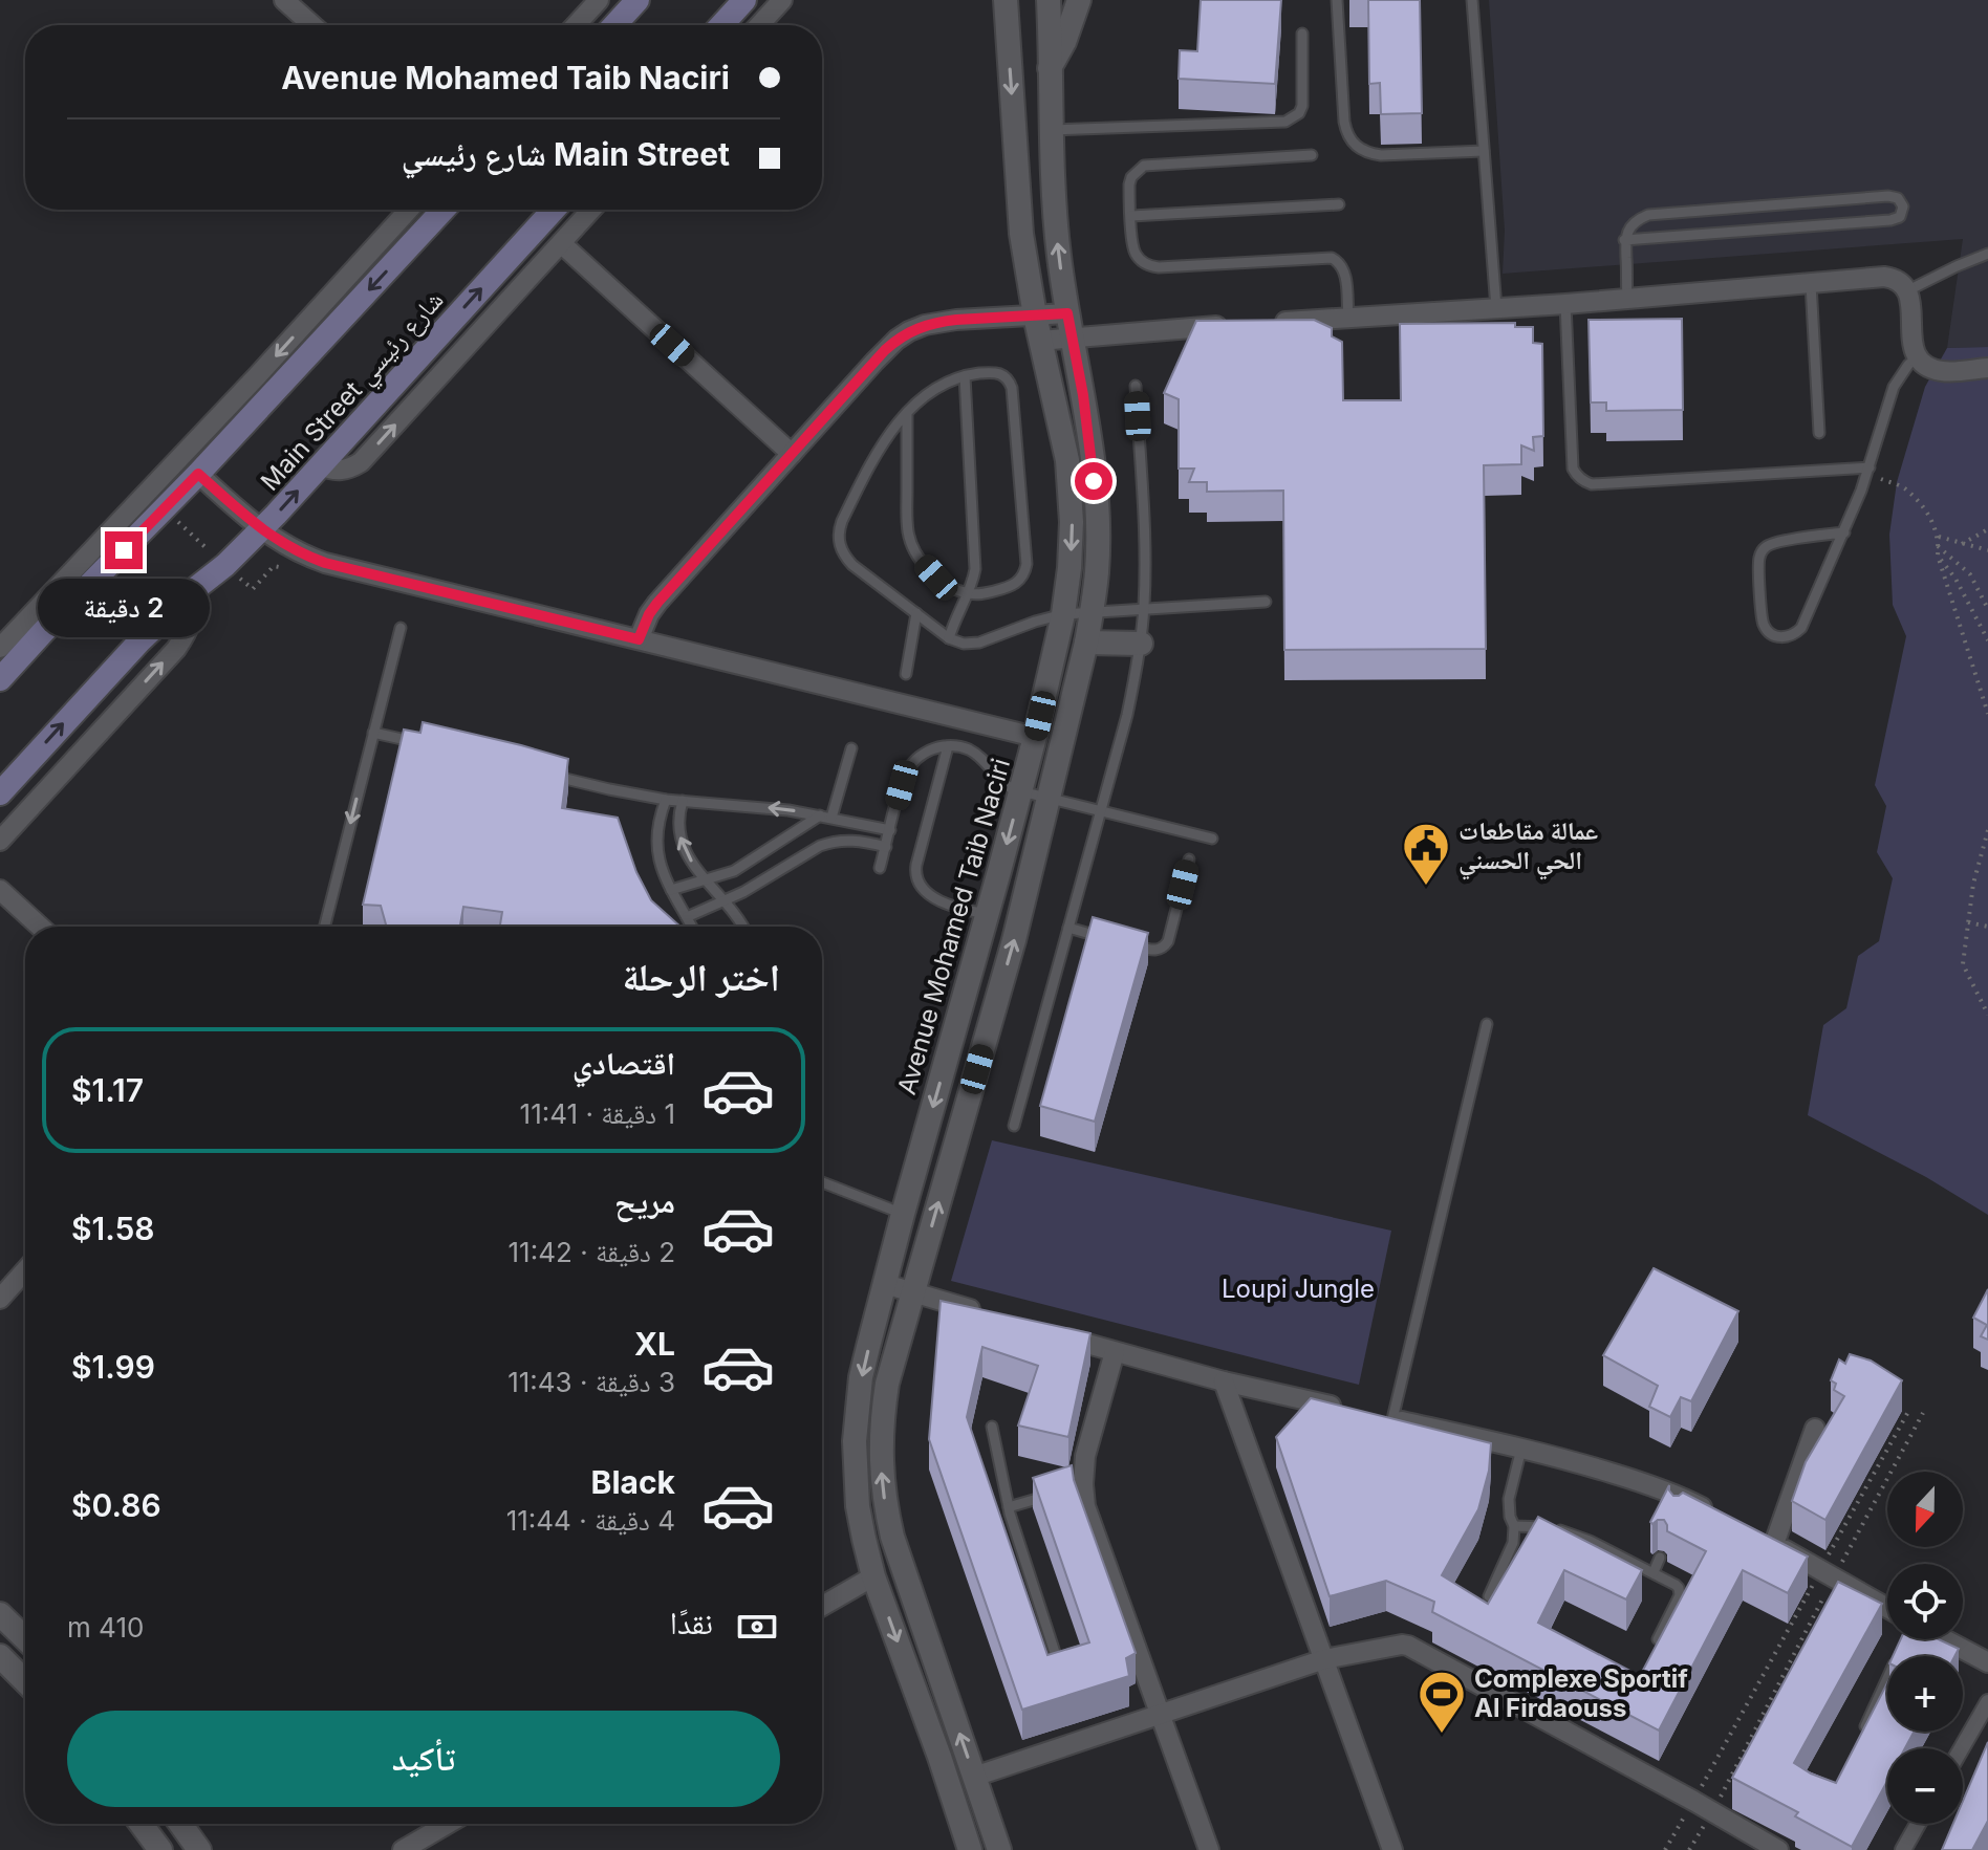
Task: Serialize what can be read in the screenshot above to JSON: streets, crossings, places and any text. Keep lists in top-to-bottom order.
{
  "streets": {
    "main road": ["Main Street شارع رئيسي"],
    "street": ["Avenue Mohamed Taib Naciri"]
  },
  "parks": ["Loupi Jungle"],
  "places": {
    "public building": ["عمالة مقاطعات الحي الحسني"],
    "sports": ["Complexe Sportif Al Firdaouss"]
  },
  "north": "bottom",
  "page": {
    "banner": ["Avenue Mohamed Taib Naciri", "Main Street شارع رئيسي"],
    "bubble": "2 دقيقة",
    "heading": "اختر الرحلة",
    "list": [
      {
        "name": "اقتصادي",
        "note": "1 دقيقة · 11:41",
        "value": "$1.17"
      },
      {
        "name": "مريح",
        "note": "2 دقيقة · 11:42",
        "value": "$1.58"
      },
      {
        "name": "XL",
        "note": "3 دقيقة · 11:43",
        "value": "$1.99"
      },
      {
        "name": "Black",
        "note": "4 دقيقة · 11:44",
        "value": "$0.86"
      }
    ],
    "map_buttons": ["+", "−"],
    "pay": ["نقدًا", "410 m"],
    "buttons": "تأكيد"
  }
}
